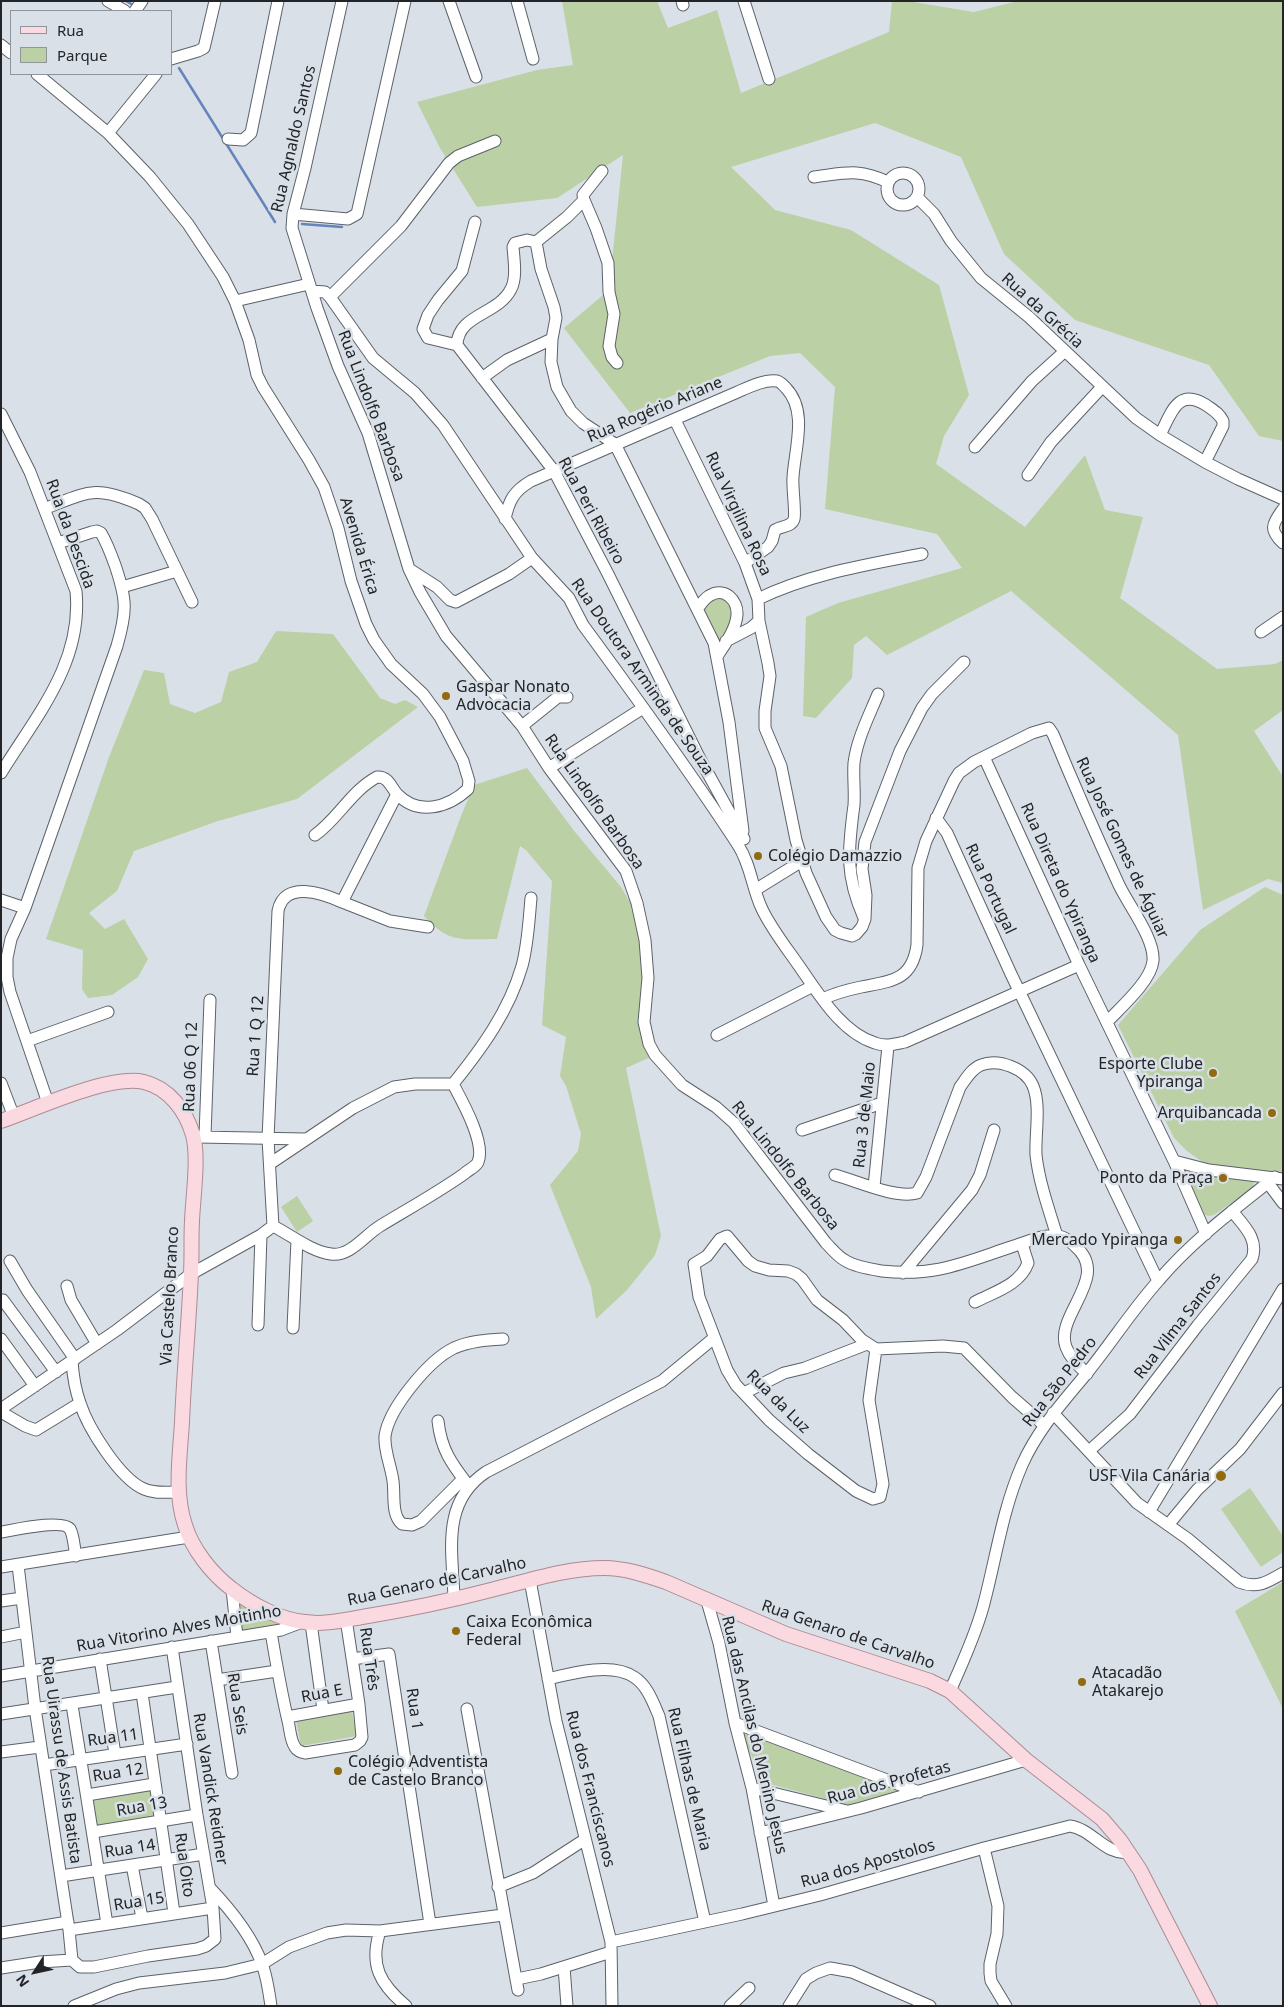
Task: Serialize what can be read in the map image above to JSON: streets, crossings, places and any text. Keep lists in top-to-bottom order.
{
  "streets": {
    "main road": ["Via Castelo Branco", "Rua Genaro de Carvalho"],
    "street": [
      "Rua Agnaldo Santos",
      "Rua da Grécia",
      "Rua Lindolfo Barbosa",
      "Rua Rogério Ariane",
      "Rua Peri Ribeiro",
      "Rua Virgilina Rosa",
      "Rua da Descida",
      "Avenida Érica",
      "Rua Doutora Arminda de Souza",
      "Rua José Gomes de Águiar",
      "Rua Direta do Ypiranga",
      "Rua Portugal",
      "Rua 1 Q 12",
      "Rua 06 Q 12",
      "Rua 3 de Maio",
      "Rua Vilma Santos",
      "Rua São Pedro",
      "Rua da Luz",
      "Rua Vitorino Alves Moitinho",
      "Rua Três",
      "Rua E",
      "Rua Seis",
      "Rua 1",
      "Rua das Ancilas do Menino Jesus",
      "Rua 11",
      "Rua Uirassu de Assis Batista",
      "Rua 12",
      "Rua Filhas de Maria",
      "Rua dos Profetas",
      "Rua Vandick Reidner",
      "Rua dos Franciscanos",
      "Rua 13",
      "Rua 14",
      "Rua dos Apostolos",
      "Rua Oito",
      "Rua 15"
    ]
  },
  "crossings": [
    ["Rua Agnaldo Santos", "Rua Lindolfo Barbosa"],
    ["Rua Lindolfo Barbosa", "Rua 3 de Maio"],
    ["Rua Rogério Ariane", "Rua Peri Ribeiro"],
    ["Rua Rogério Ariane", "Rua Virgilina Rosa"],
    ["Rua Rogério Ariane", "Rua Doutora Arminda de Souza"],
    ["Rua Doutora Arminda de Souza", "Rua 3 de Maio"],
    ["Rua José Gomes de Águiar", "Rua Direta do Ypiranga"],
    ["Rua Direta do Ypiranga", "Rua São Pedro"],
    ["Rua Portugal", "Rua São Pedro"],
    ["Rua 06 Q 12", "Via Castelo Branco"],
    ["Via Castelo Branco", "Rua Genaro de Carvalho"],
    ["Via Castelo Branco", "Rua Vitorino Alves Moitinho"],
    ["Rua Vilma Santos", "Rua São Pedro"],
    ["Rua São Pedro", "Rua Genaro de Carvalho"],
    ["Rua Genaro de Carvalho", "Rua Vitorino Alves Moitinho"],
    ["Rua Genaro de Carvalho", "Rua Três"],
    ["Rua Genaro de Carvalho", "Rua das Ancilas do Menino Jesus"],
    ["Rua Genaro de Carvalho", "Rua dos Profetas"],
    ["Rua Genaro de Carvalho", "Rua dos Franciscanos"],
    ["Rua Genaro de Carvalho", "Rua dos Apostolos"],
    ["Rua Vitorino Alves Moitinho", "Rua Seis"],
    ["Rua Vitorino Alves Moitinho", "Rua Uirassu de Assis Batista"],
    ["Rua Vitorino Alves Moitinho", "Rua Vandick Reidner"],
    ["Rua Três", "Rua E"],
    ["Rua Três", "Rua 1"],
    ["Rua das Ancilas do Menino Jesus", "Rua dos Profetas"],
    ["Rua das Ancilas do Menino Jesus", "Rua dos Apostolos"],
    ["Rua 11", "Rua Uirassu de Assis Batista"],
    ["Rua 11", "Rua Vandick Reidner"],
    ["Rua Uirassu de Assis Batista", "Rua Vandick Reidner"],
    ["Rua Uirassu de Assis Batista", "Rua 14"],
    ["Rua Uirassu de Assis Batista", "Rua 15"],
    ["Rua 12", "Rua Oito"],
    ["Rua Filhas de Maria", "Rua dos Franciscanos"],
    ["Rua Filhas de Maria", "Rua dos Apostolos"],
    ["Rua Vandick Reidner", "Rua 13"],
    ["Rua Vandick Reidner", "Rua 14"],
    ["Rua Vandick Reidner", "Rua 15"],
    ["Rua dos Franciscanos", "Rua dos Apostolos"],
    ["Rua 13", "Rua Oito"],
    ["Rua 14", "Rua Oito"],
    ["Rua Oito", "Rua 15"]
  ],
  "places": [
    "Gaspar Nonato Advocacia",
    "Colégio Damazzio",
    "Esporte Clube Ypiranga",
    "Arquibancada",
    "Ponto da Praça",
    "Mercado Ypiranga",
    "USF Vila Canária",
    "Caixa Econômica Federal",
    "Atacadão Atakarejo",
    "Colégio Adventista de Castelo Branco"
  ],
  "legend": ["Rua", "Parque"],
  "north": "bottom left"
}
